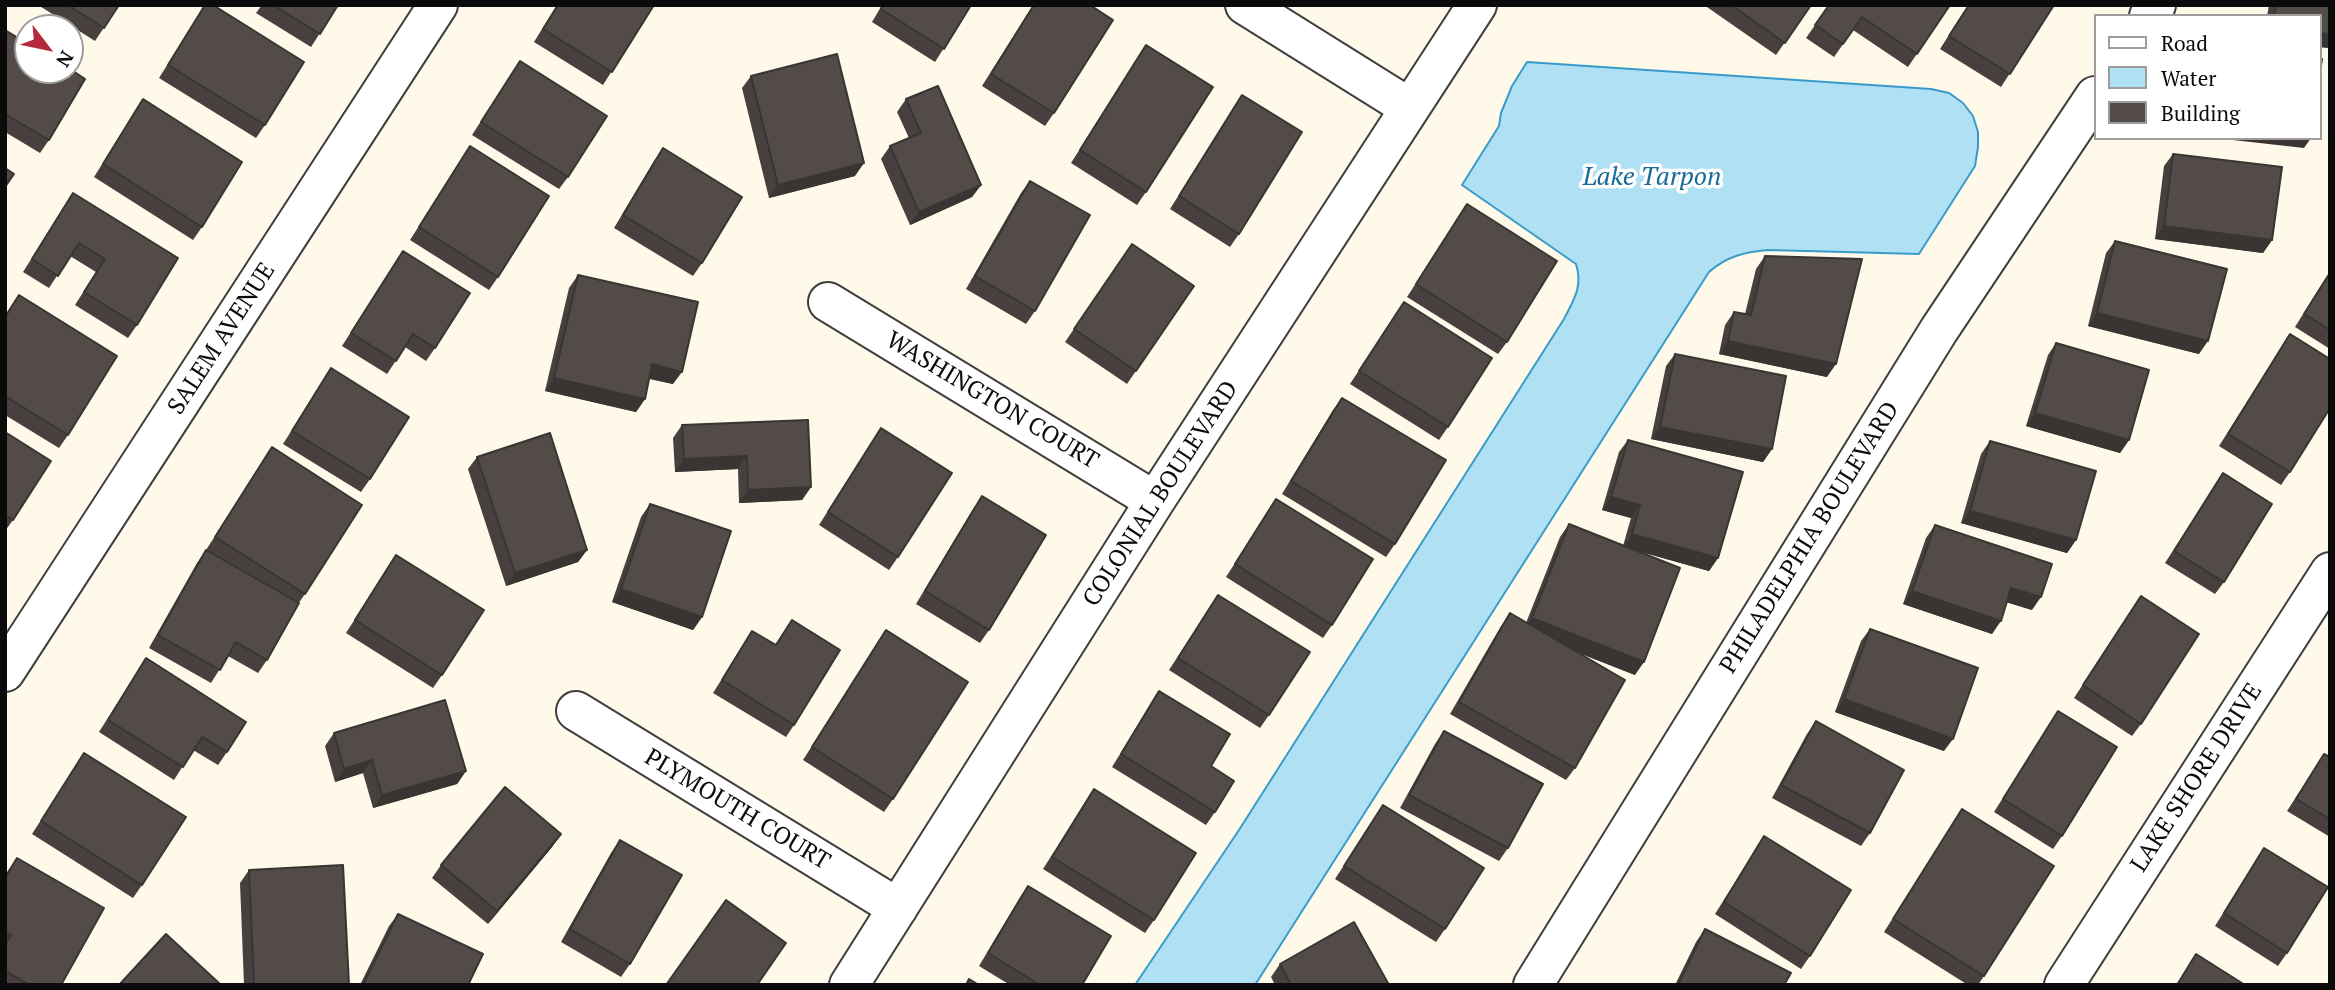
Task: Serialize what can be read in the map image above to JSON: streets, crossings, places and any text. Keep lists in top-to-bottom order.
{
  "streets": {
    "street": [
      "SALEM AVENUE",
      "WASHINGTON COURT",
      "COLONIAL BOULEVARD",
      "PHILADELPHIA BOULEVARD",
      "LAKE SHORE DRIVE",
      "PLYMOUTH COURT"
    ]
  },
  "crossings": [
    ["WASHINGTON COURT", "COLONIAL BOULEVARD"],
    ["COLONIAL BOULEVARD", "PLYMOUTH COURT"]
  ],
  "water": ["Lake Tarpon"],
  "legend": ["Road", "Water", "Building"],
  "north": "bottom right"
}
